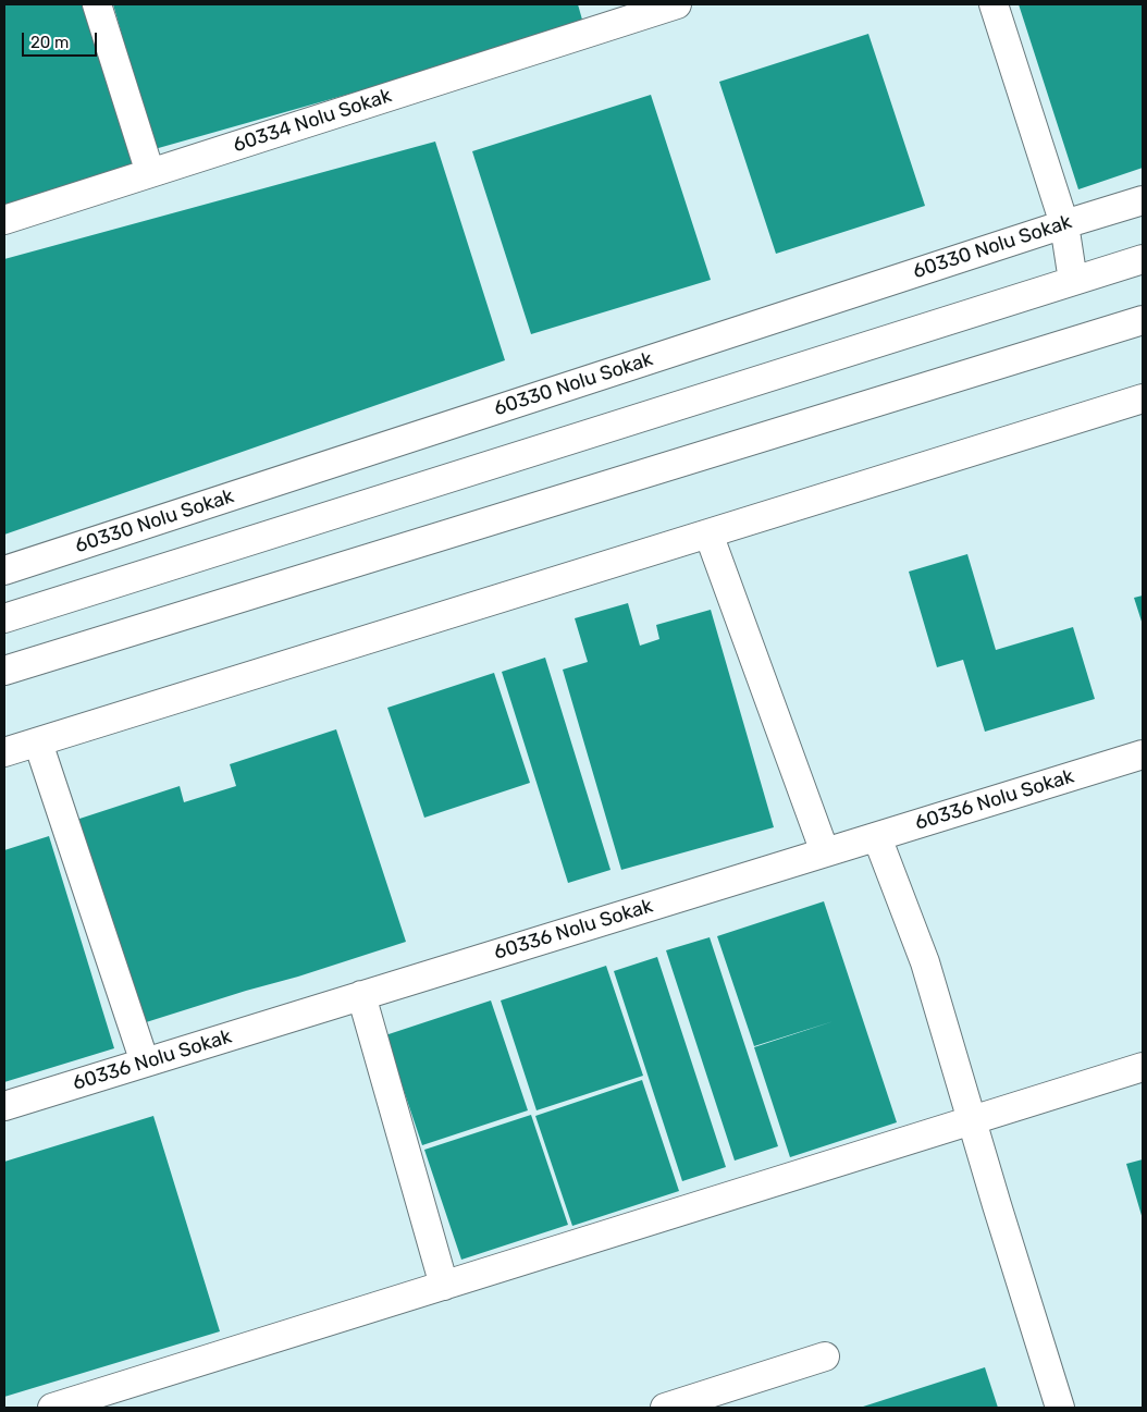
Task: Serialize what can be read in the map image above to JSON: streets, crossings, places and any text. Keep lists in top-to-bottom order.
{
  "streets": {
    "street": ["60334 Nolu Sokak", "60330 Nolu Sokak", "60336 Nolu Sokak"]
  },
  "scale_bar": "20 m"
}
